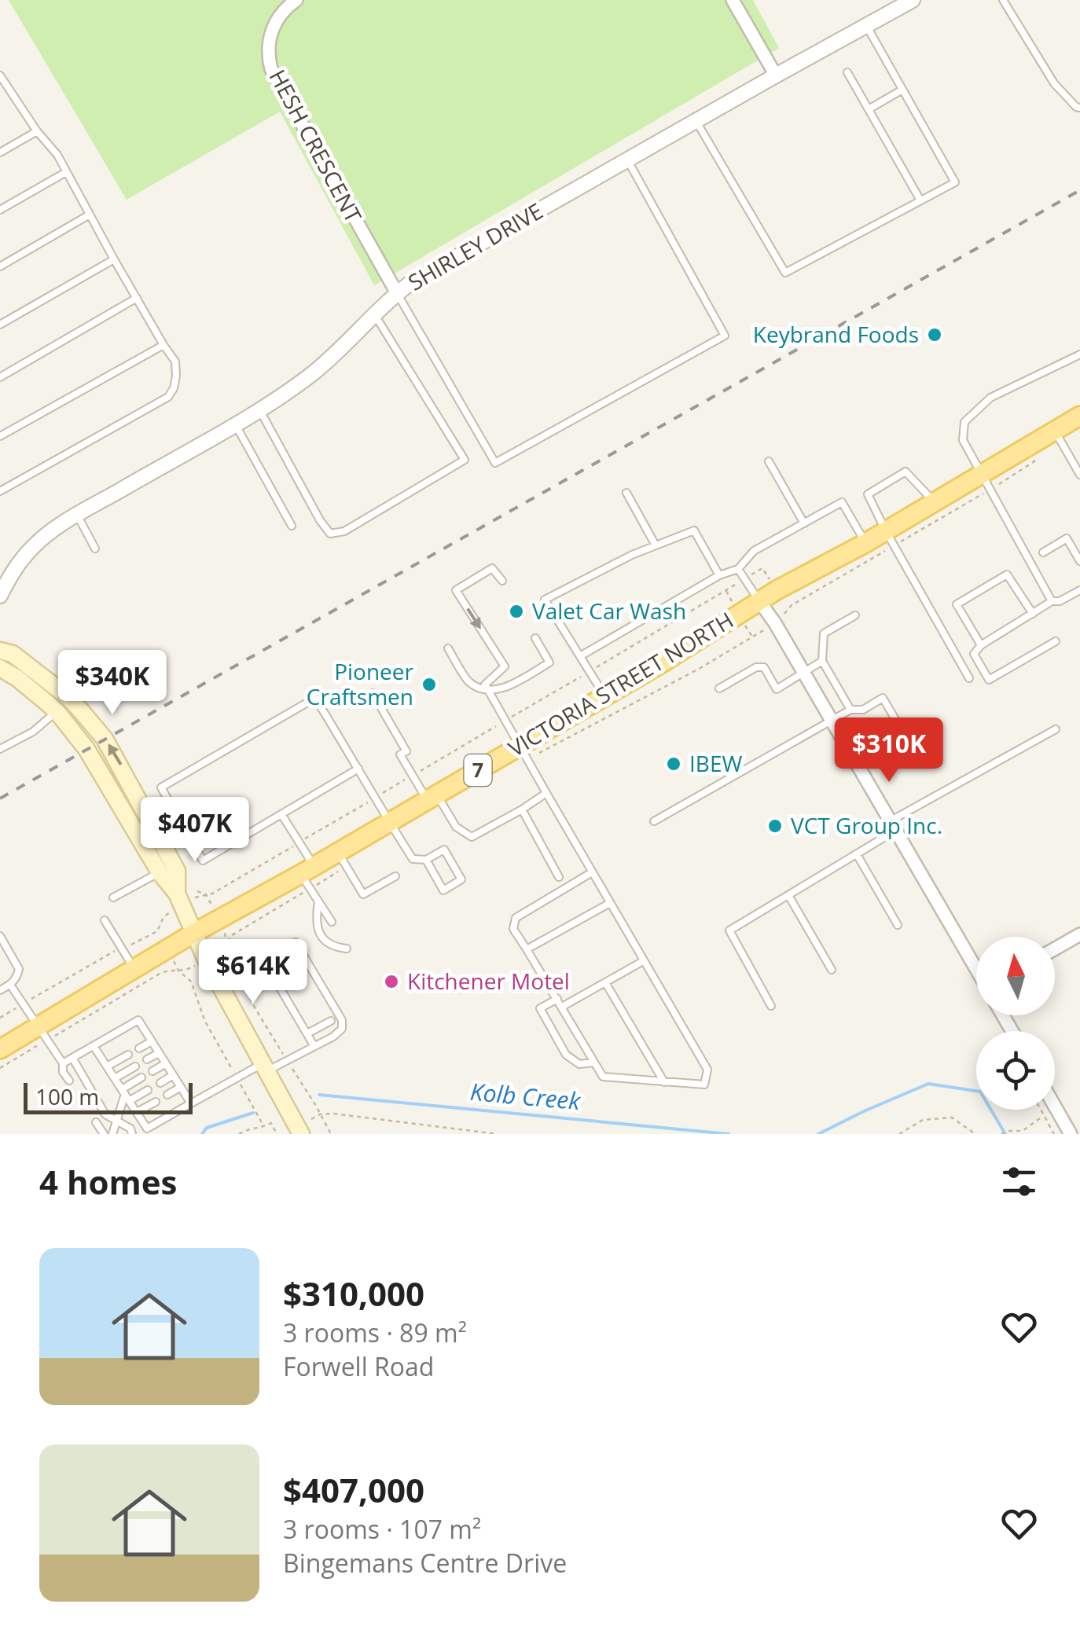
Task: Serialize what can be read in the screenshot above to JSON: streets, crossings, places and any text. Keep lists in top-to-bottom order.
{
  "streets": {
    "main road": ["VICTORIA STREET NORTH", "7"],
    "street": ["HESH CRESCENT", "SHIRLEY DRIVE"]
  },
  "crossings": [
    ["HESH CRESCENT", "SHIRLEY DRIVE"]
  ],
  "water": ["Kolb Creek"],
  "places": [
    "Keybrand Foods",
    "Valet Car Wash",
    "Pioneer Craftsmen",
    "IBEW",
    "VCT Group Inc.",
    "Kitchener Motel"
  ],
  "scale_bar": "100 m",
  "north": "top",
  "page": {
    "price": [
      "$340K",
      "$310K",
      "$407K",
      "$614K"
    ],
    "scale": "100 m",
    "heading": "4 homes",
    "list": [
      {
        "name": "$310,000",
        "note": "3 rooms · 89 m² · Forwell Road"
      },
      {
        "name": "$407,000",
        "note": "3 rooms · 107 m² · Bingemans Centre Drive"
      }
    ]
  }
}
